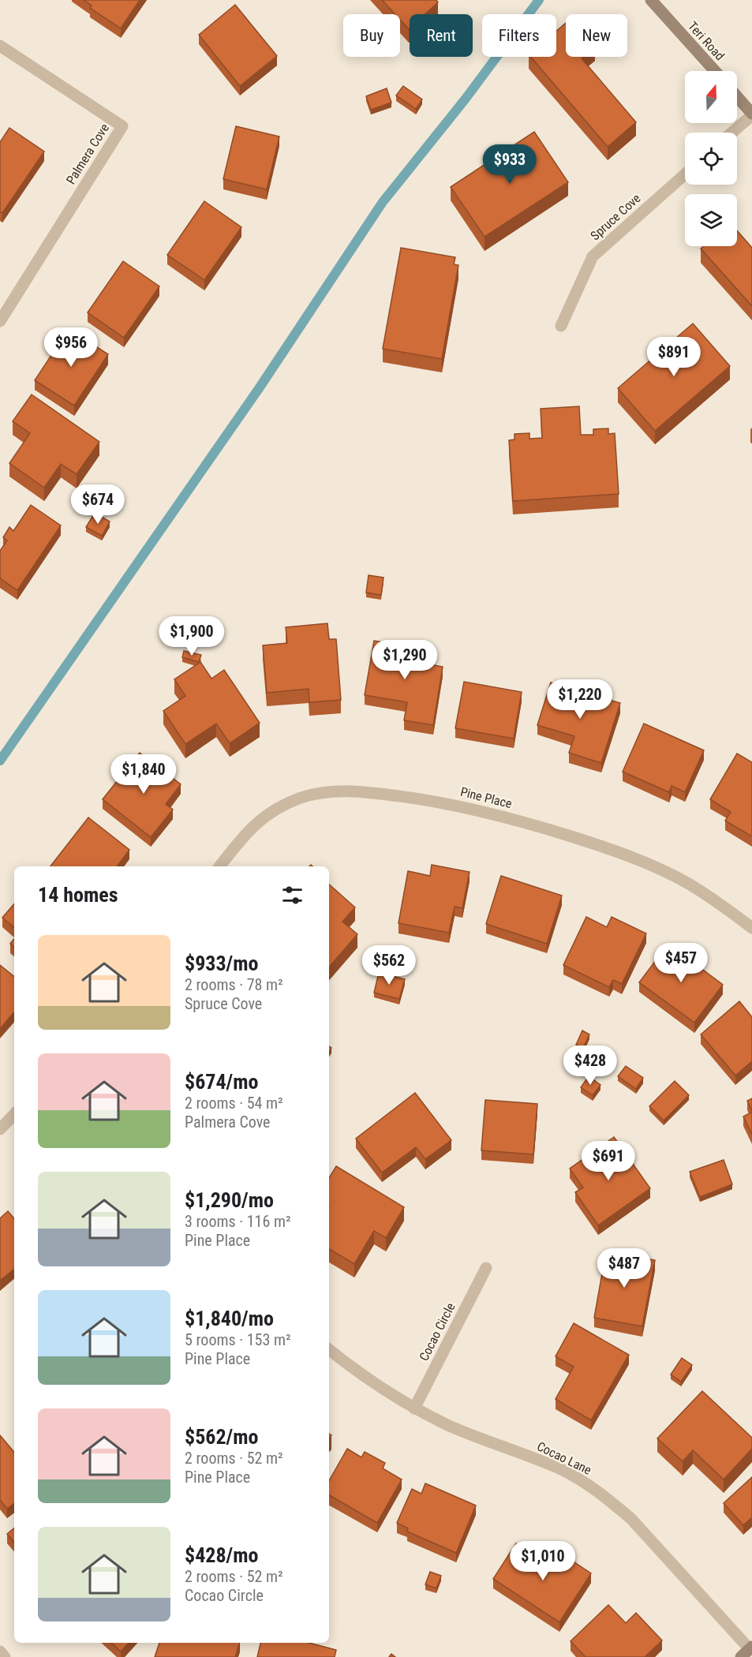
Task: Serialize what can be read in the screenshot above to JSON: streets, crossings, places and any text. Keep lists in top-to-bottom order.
{
  "streets": {
    "street": [
      "Teri Road",
      "Palmera Cove",
      "Spruce Cove",
      "Pine Place",
      "Cocao Circle",
      "Cocao Lane"
    ]
  },
  "crossings": [
    ["Cocao Circle", "Cocao Lane"]
  ],
  "north": "top",
  "page": {
    "chip": [
      "Buy",
      "Rent",
      "Filters",
      "New"
    ],
    "price": [
      "$933",
      "$956",
      "$891",
      "$674",
      "$1,900",
      "$1,290",
      "$1,220",
      "$1,840",
      "$457",
      "$562",
      "$428",
      "$691",
      "$487",
      "$1,010"
    ],
    "heading": "14 homes",
    "list": [
      {
        "name": "$933/mo",
        "note": "2 rooms · 78 m² · Spruce Cove"
      },
      {
        "name": "$674/mo",
        "note": "2 rooms · 54 m² · Palmera Cove"
      },
      {
        "name": "$1,290/mo",
        "note": "3 rooms · 116 m² · Pine Place"
      },
      {
        "name": "$1,840/mo",
        "note": "5 rooms · 153 m² · Pine Place"
      },
      {
        "name": "$562/mo",
        "note": "2 rooms · 52 m² · Pine Place"
      },
      {
        "name": "$428/mo",
        "note": "2 rooms · 52 m² · Cocao Circle"
      }
    ]
  }
}
